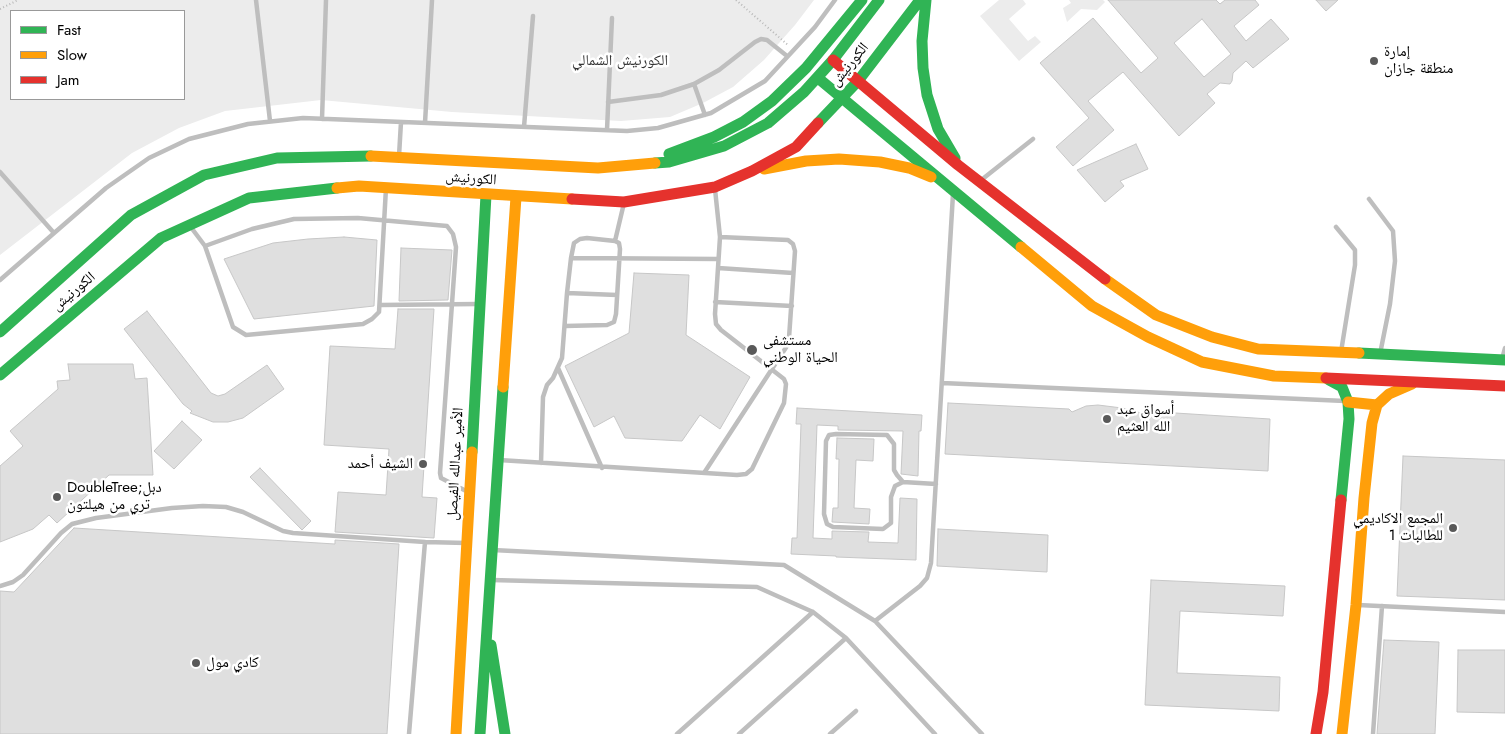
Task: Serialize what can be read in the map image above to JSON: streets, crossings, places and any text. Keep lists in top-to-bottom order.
{
  "streets": {
    "street": ["الكورنيش", "الأمير عبدالله الفيصل"]
  },
  "crossings": [
    ["الكورنيش", "الأمير عبدالله الفيصل"]
  ],
  "parks": ["الكورنيش الشمالي"],
  "places": [
    "إمارة منطقة جازان",
    "مستشفى الحياة الوطني",
    "أسواق عبد الله العثيم",
    "الشيف أحمد",
    "DoubleTree;دبل تري من هيلتون",
    "المجمع الاكاديمي 1 للطالبات",
    "كادي مول"
  ],
  "legend": ["Fast", "Slow", "Jam"]
}
